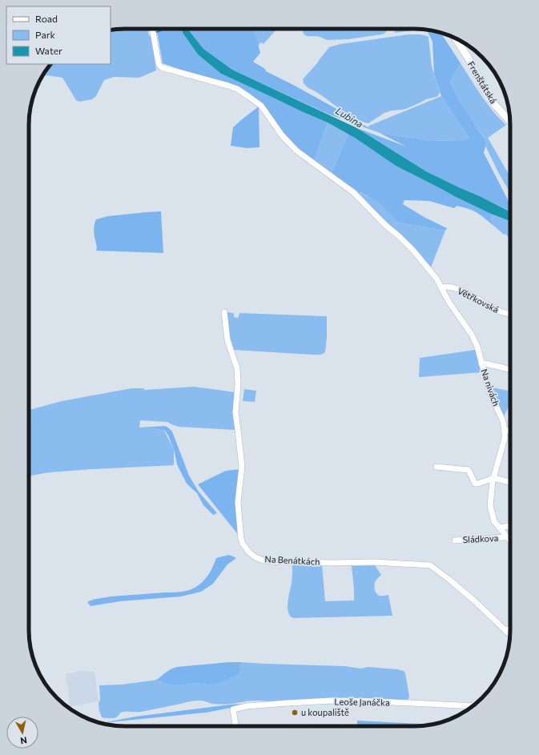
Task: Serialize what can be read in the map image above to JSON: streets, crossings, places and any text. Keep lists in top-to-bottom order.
{
  "streets": {
    "main road": ["Frenštátská"],
    "street": [
      "Větřkovská",
      "Na nivách",
      "Sládkova",
      "Na Benátkách",
      "Leoše Janáčka"
    ]
  },
  "crossings": [
    ["Větřkovská", "Na nivách"],
    ["Na nivách", "Sládkova"]
  ],
  "water": ["Lubina"],
  "places": ["u koupaliště"],
  "legend": ["Road", "Park", "Water"],
  "north": "bottom"
}
